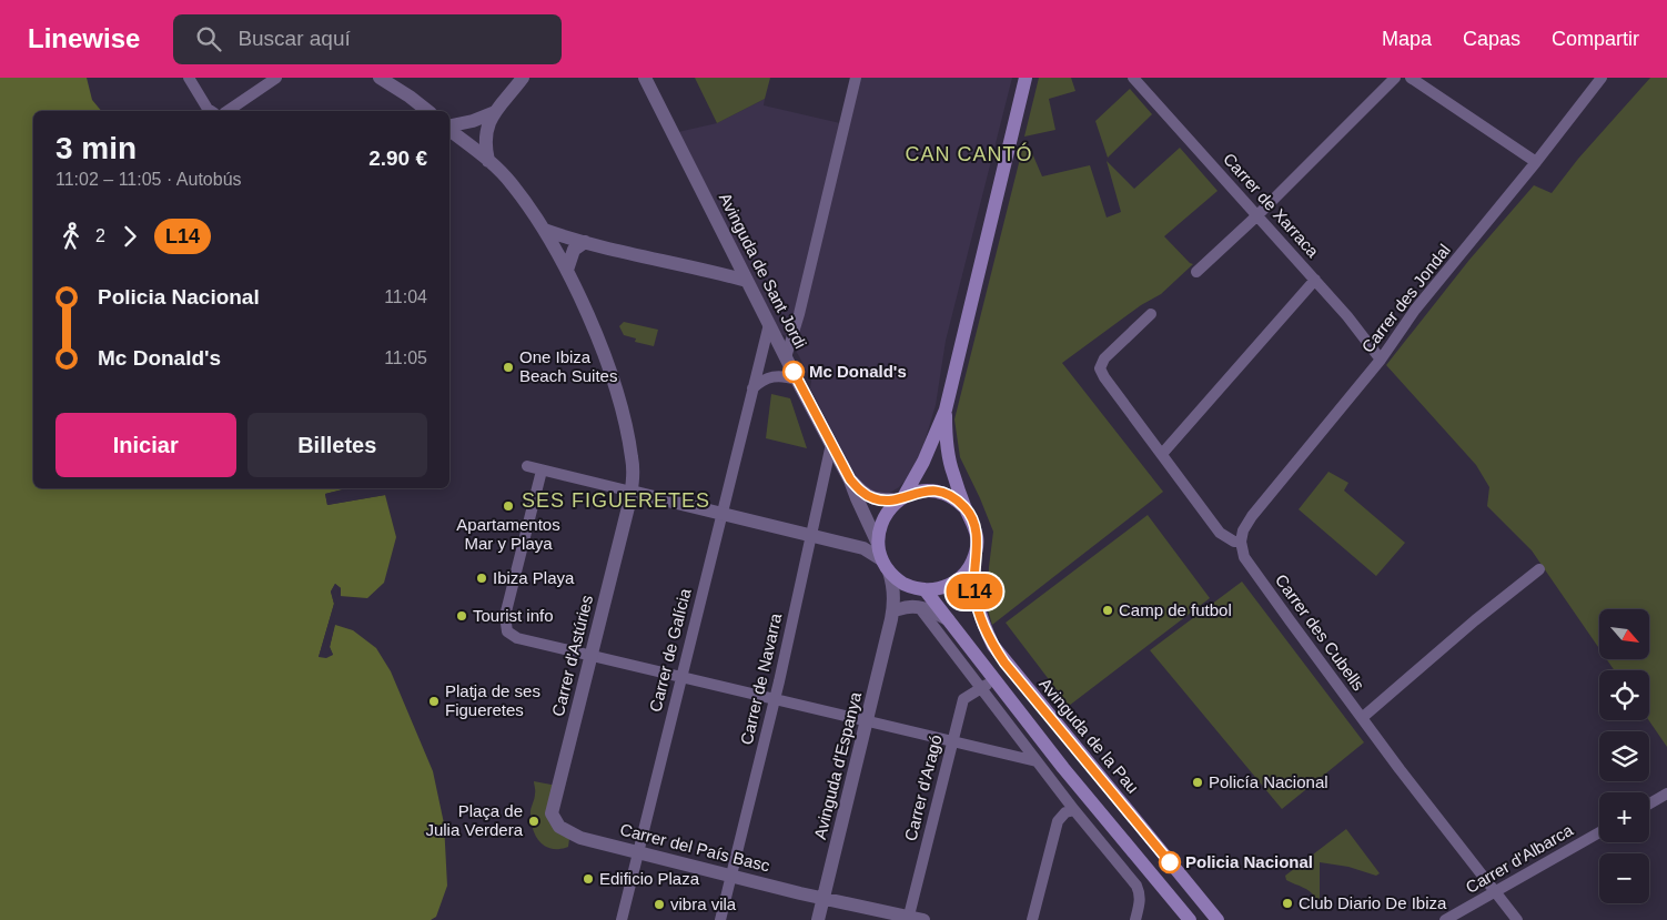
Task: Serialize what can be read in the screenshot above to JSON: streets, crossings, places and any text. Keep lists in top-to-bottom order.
{
  "streets": {
    "main road": ["Avinguda de la Pau"],
    "street": [
      "Carrer de Xarraca",
      "Avinguda de Sant Jordi",
      "Carrer des Jondal",
      "Carrer des Cubells",
      "Carrer de Galícia",
      "Carrer d'Astúries",
      "Carrer de Navarra",
      "Avinguda d'Espanya",
      "Carrer d'Aragó",
      "Carrer del País Basc",
      "Carrer d'Albarca"
    ]
  },
  "crossings": [
    ["Carrer de Xarraca", "Carrer des Jondal"],
    ["Avinguda de Sant Jordi", "Carrer de Galícia"],
    ["Avinguda de Sant Jordi", "Carrer de Navarra"],
    ["Avinguda de Sant Jordi", "Avinguda de la Pau"],
    ["Avinguda de Sant Jordi", "Avinguda d'Espanya"],
    ["Carrer des Jondal", "Carrer des Cubells"],
    ["Carrer des Cubells", "Carrer d'Albarca"],
    ["Carrer de Galícia", "Carrer del País Basc"],
    ["Carrer d'Astúries", "Carrer del País Basc"],
    ["Carrer de Navarra", "Carrer del País Basc"],
    ["Avinguda de la Pau", "Avinguda d'Espanya"],
    ["Avinguda d'Espanya", "Carrer del País Basc"],
    ["Carrer d'Aragó", "Carrer del País Basc"]
  ],
  "districts": ["CAN CANTÓ", "SES FIGUERETES"],
  "places": [
    "One Ibiza Beach Suites",
    "Mc Donald's",
    "Apartamentos Mar y Playa",
    "Ibiza Playa",
    "Camp de futbol",
    "Tourist info",
    "Platja de ses Figueretes",
    "Policía Nacional",
    "Plaça de Julia Verdera",
    "Policia Nacional",
    "Edificio Plaza",
    "Club Diario De Ibiza",
    "vibra vila"
  ],
  "lines": ["bus line L14"],
  "north": "bottom right",
  "page": {
    "header": "Linewise",
    "search": "Buscar aquí",
    "nav": ["Mapa", "Capas", "Compartir"],
    "on_map": "L14",
    "heading": ["3 min", "11:02 – 11:05 · Autobús", "2.90 €"],
    "legs": ["2", "L14"],
    "list": [
      {
        "name": "Policia Nacional",
        "value": "11:04"
      },
      {
        "name": "Mc Donald's",
        "value": "11:05"
      }
    ],
    "buttons": ["Iniciar", "Billetes"],
    "map_buttons": ["+", "−"]
  }
}
